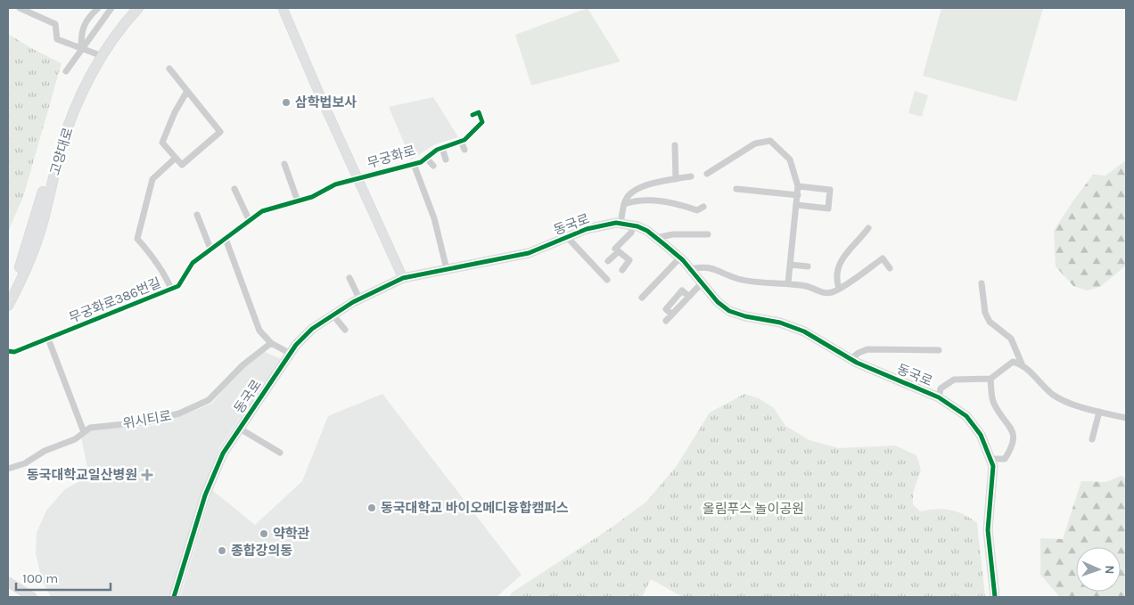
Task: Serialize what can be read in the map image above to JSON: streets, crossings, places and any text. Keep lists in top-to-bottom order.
{
  "streets": {
    "main road": ["고양대로"],
    "street": [
      "무궁화로",
      "동국로",
      "무궁화로386번길",
      "위시티로"
    ]
  },
  "crossings": [
    ["무궁화로", "동국로"],
    ["무궁화로", "무궁화로386번길"]
  ],
  "parks": ["올림푸스 놀이공원"],
  "places": {
    "other": [
      "삼학법보사",
      "동국대학교 바이오메디융합캠퍼스",
      "약학관",
      "종합강의동"
    ],
    "health": ["동국대학교일산병원"]
  },
  "scale_bar": "100 m",
  "north": "right"
}
